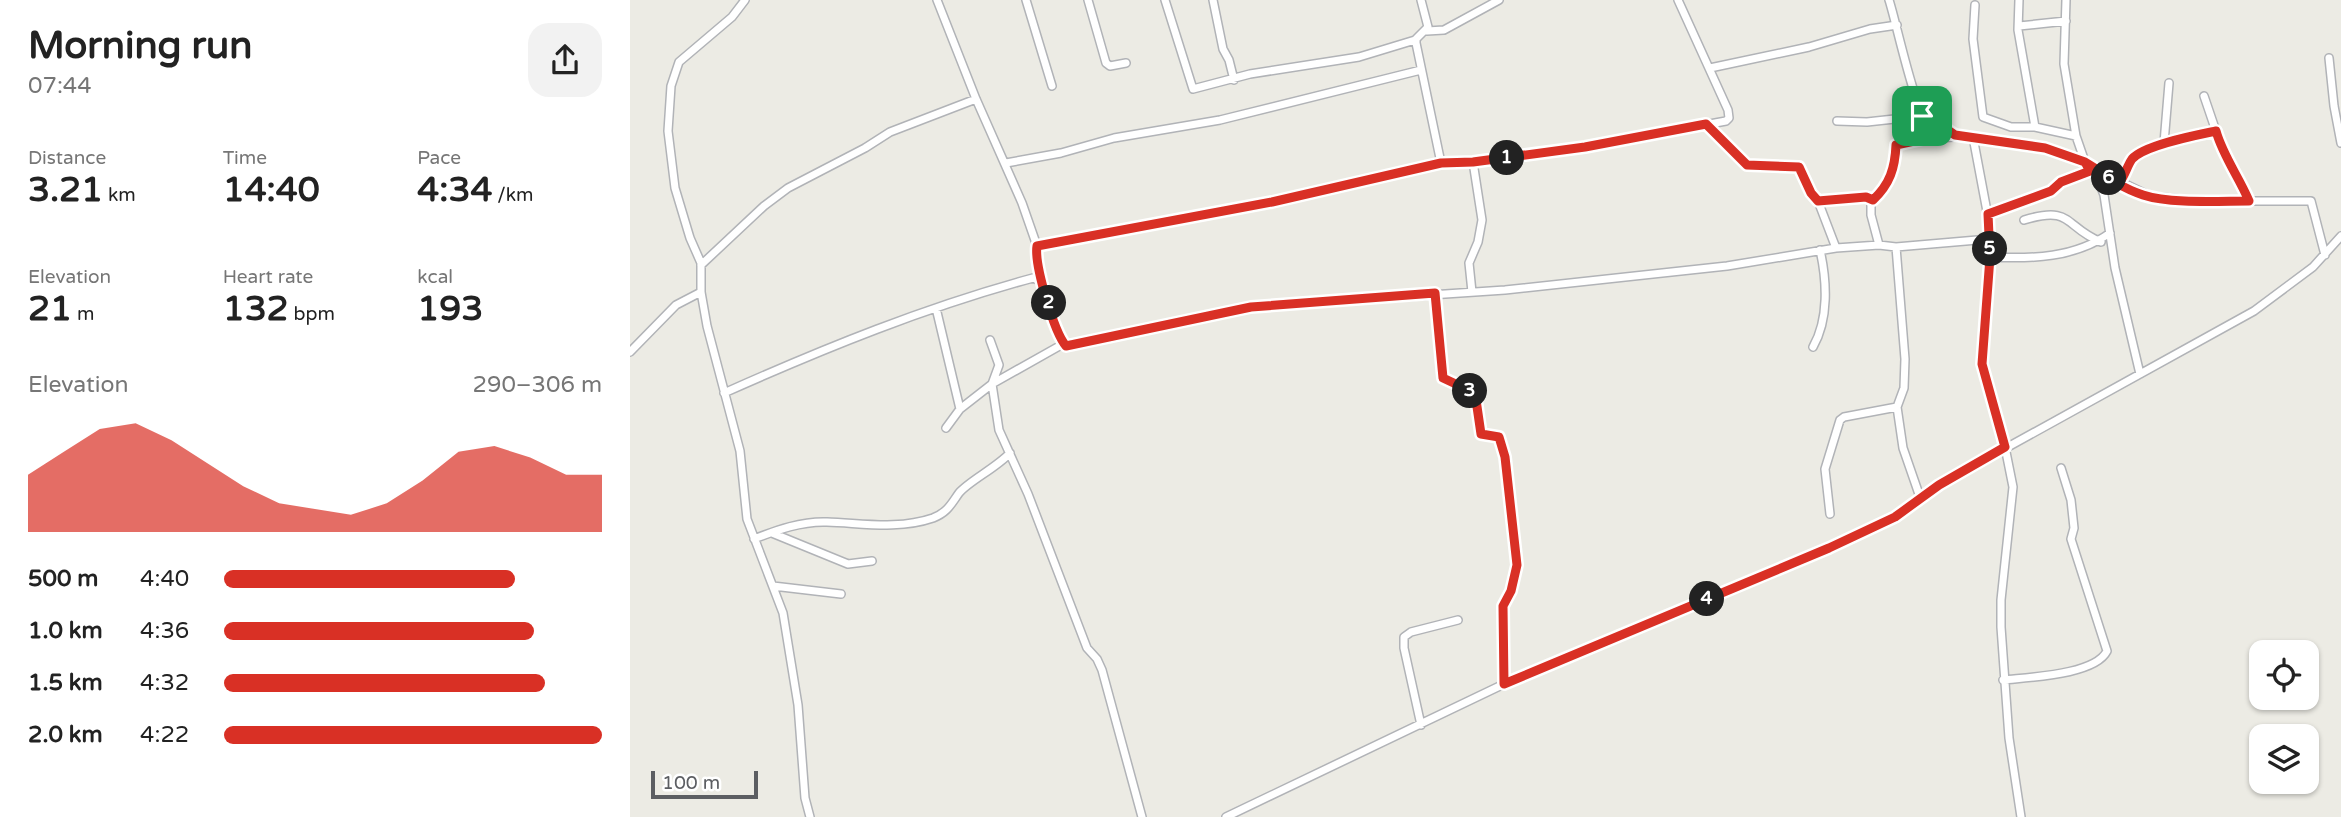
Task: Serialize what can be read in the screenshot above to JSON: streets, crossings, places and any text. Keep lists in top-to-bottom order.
{
  "scale_bar": "100 m",
  "page": {
    "heading": ["Morning run", "07:44"],
    "stats": [
      ["Distance", "3.21 km"],
      ["Time", "14:40"],
      ["Pace", "4:34 /km"],
      ["Elevation", "21 m"],
      ["Heart rate", "132 bpm"],
      ["kcal", "193"]
    ],
    "pins": [
      "1",
      "6",
      "5",
      "2",
      "3",
      "4"
    ],
    "chart": ["Elevation", "290–306 m"],
    "list": [
      {
        "name": "500 m",
        "note": "4:40"
      },
      {
        "name": "1.0 km",
        "note": "4:36"
      },
      {
        "name": "1.5 km",
        "note": "4:32"
      },
      {
        "name": "2.0 km",
        "note": "4:22"
      }
    ],
    "scale": "100 m"
  }
}
